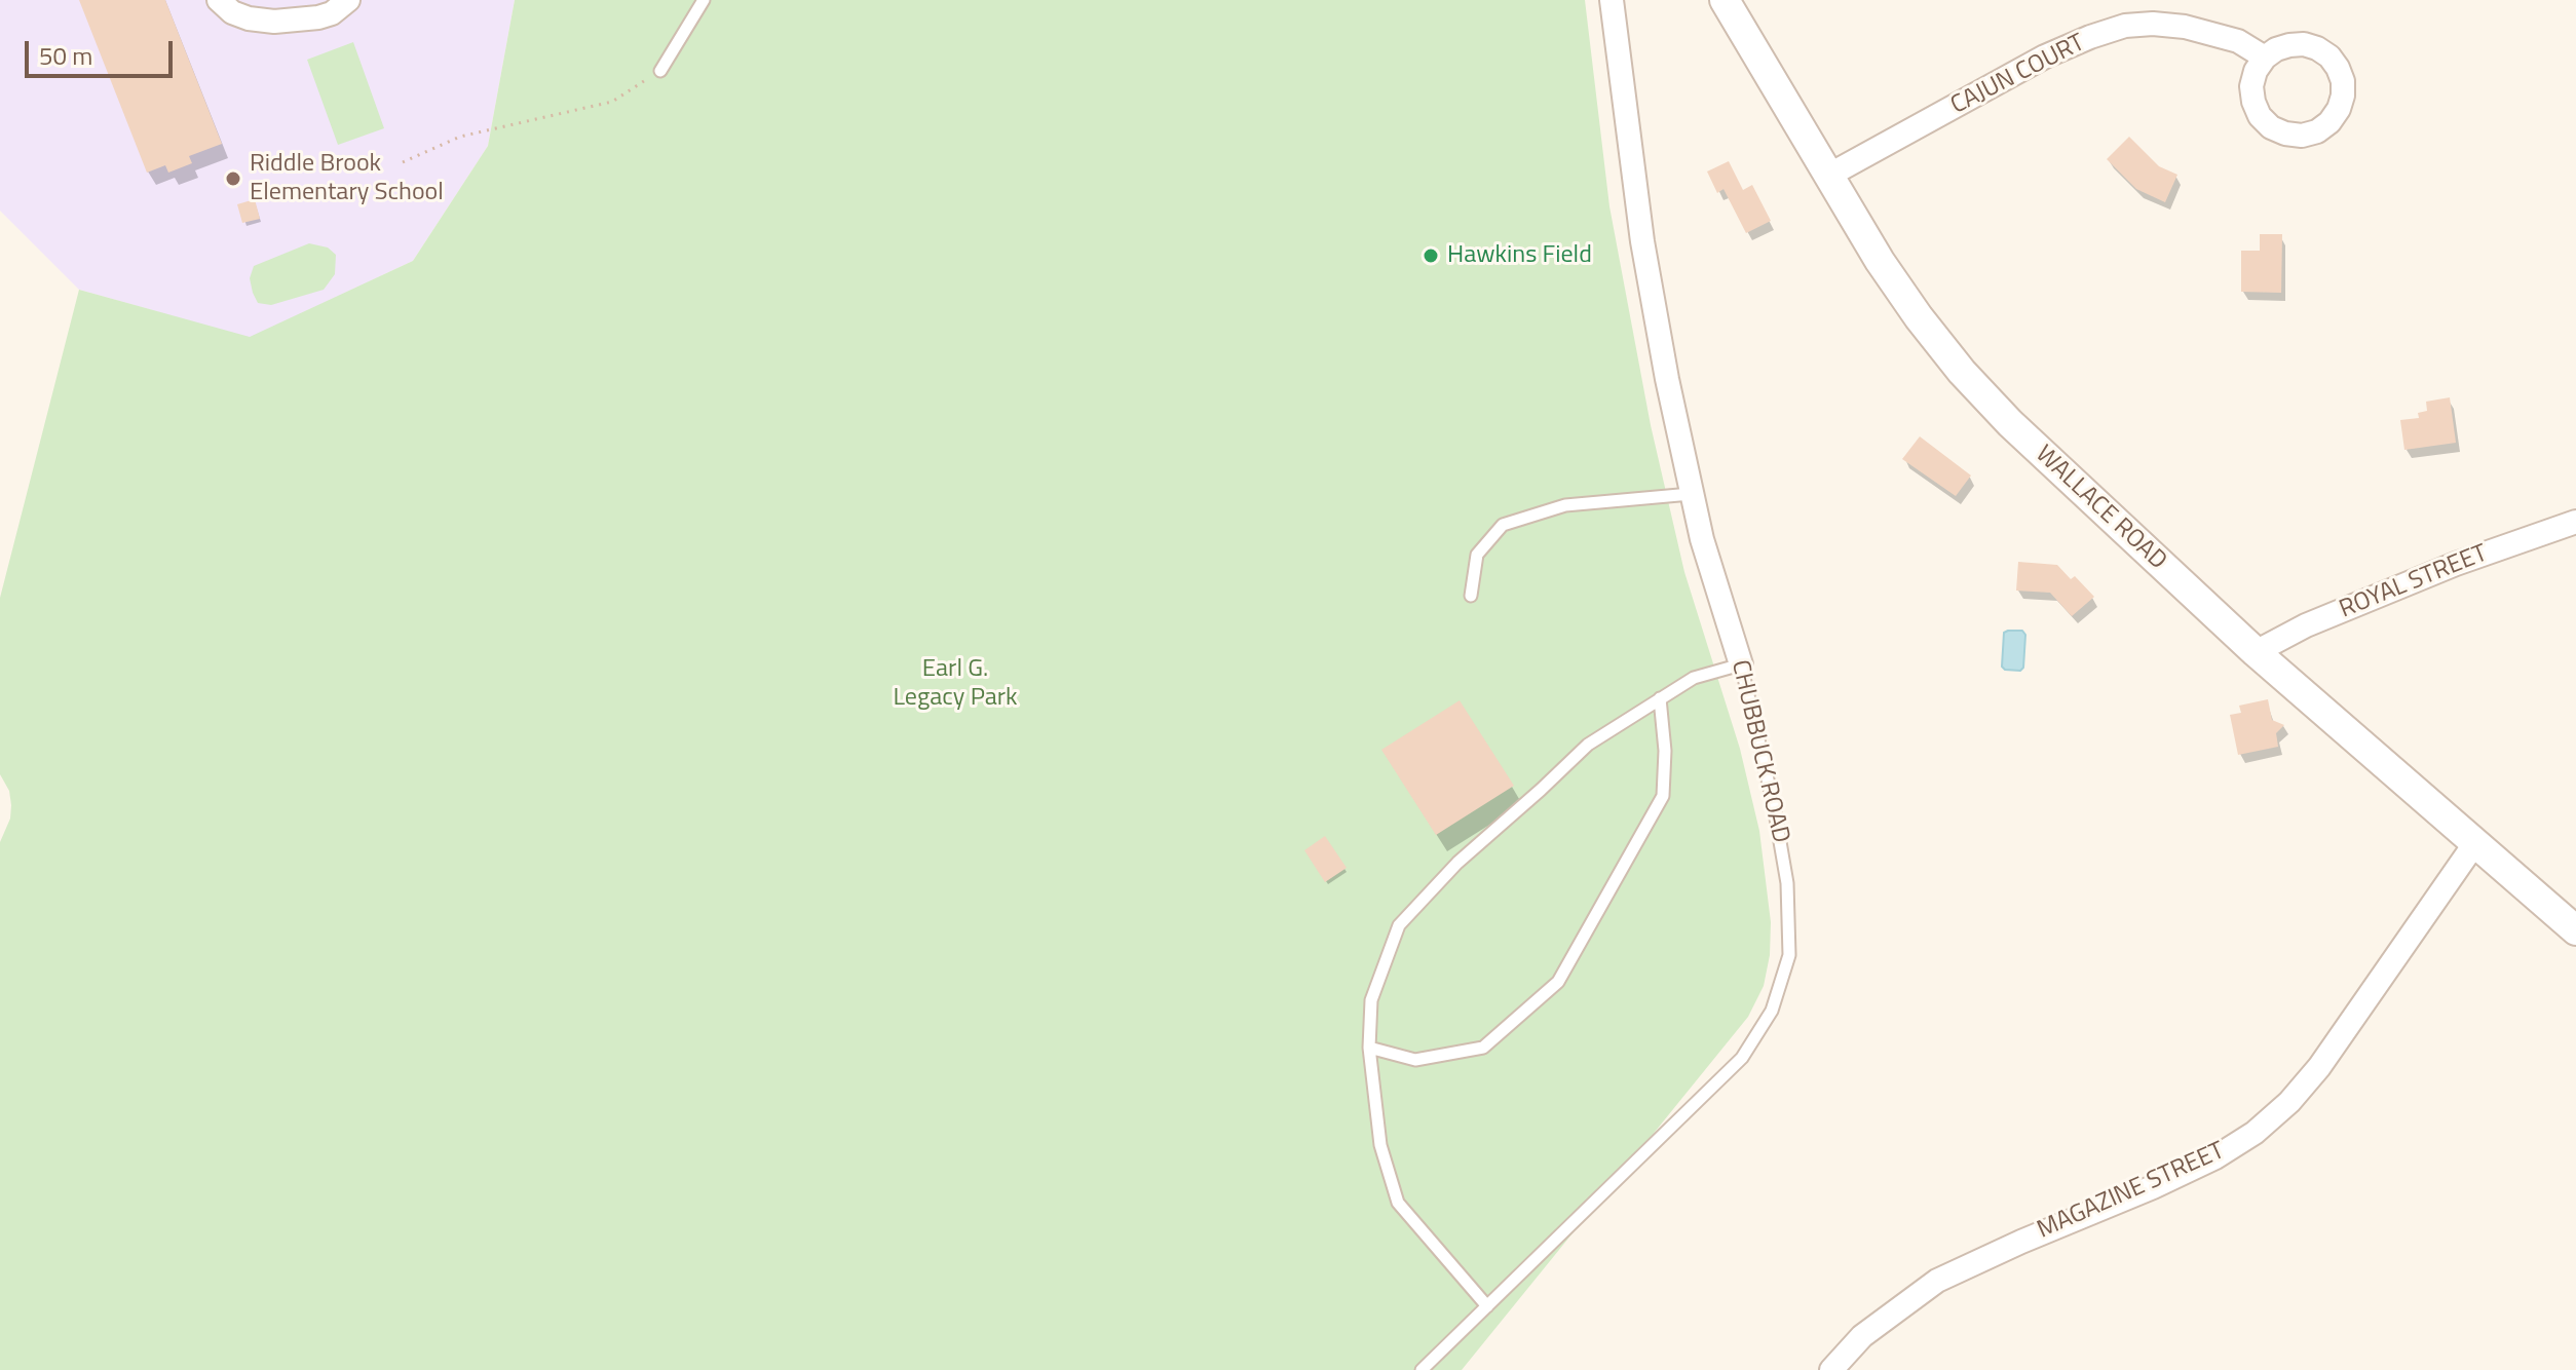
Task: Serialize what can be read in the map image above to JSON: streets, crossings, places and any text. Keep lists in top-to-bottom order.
{
  "streets": {
    "street": [
      "CAJUN COURT",
      "WALLACE ROAD",
      "ROYAL STREET",
      "CHUBBUCK ROAD",
      "MAGAZINE STREET"
    ]
  },
  "crossings": [
    ["CAJUN COURT", "WALLACE ROAD"],
    ["WALLACE ROAD", "ROYAL STREET"],
    ["WALLACE ROAD", "MAGAZINE STREET"]
  ],
  "parks": ["Earl G. Legacy Park"],
  "places": ["Riddle Brook Elementary School", "Hawkins Field"],
  "scale_bar": "50 m"
}
